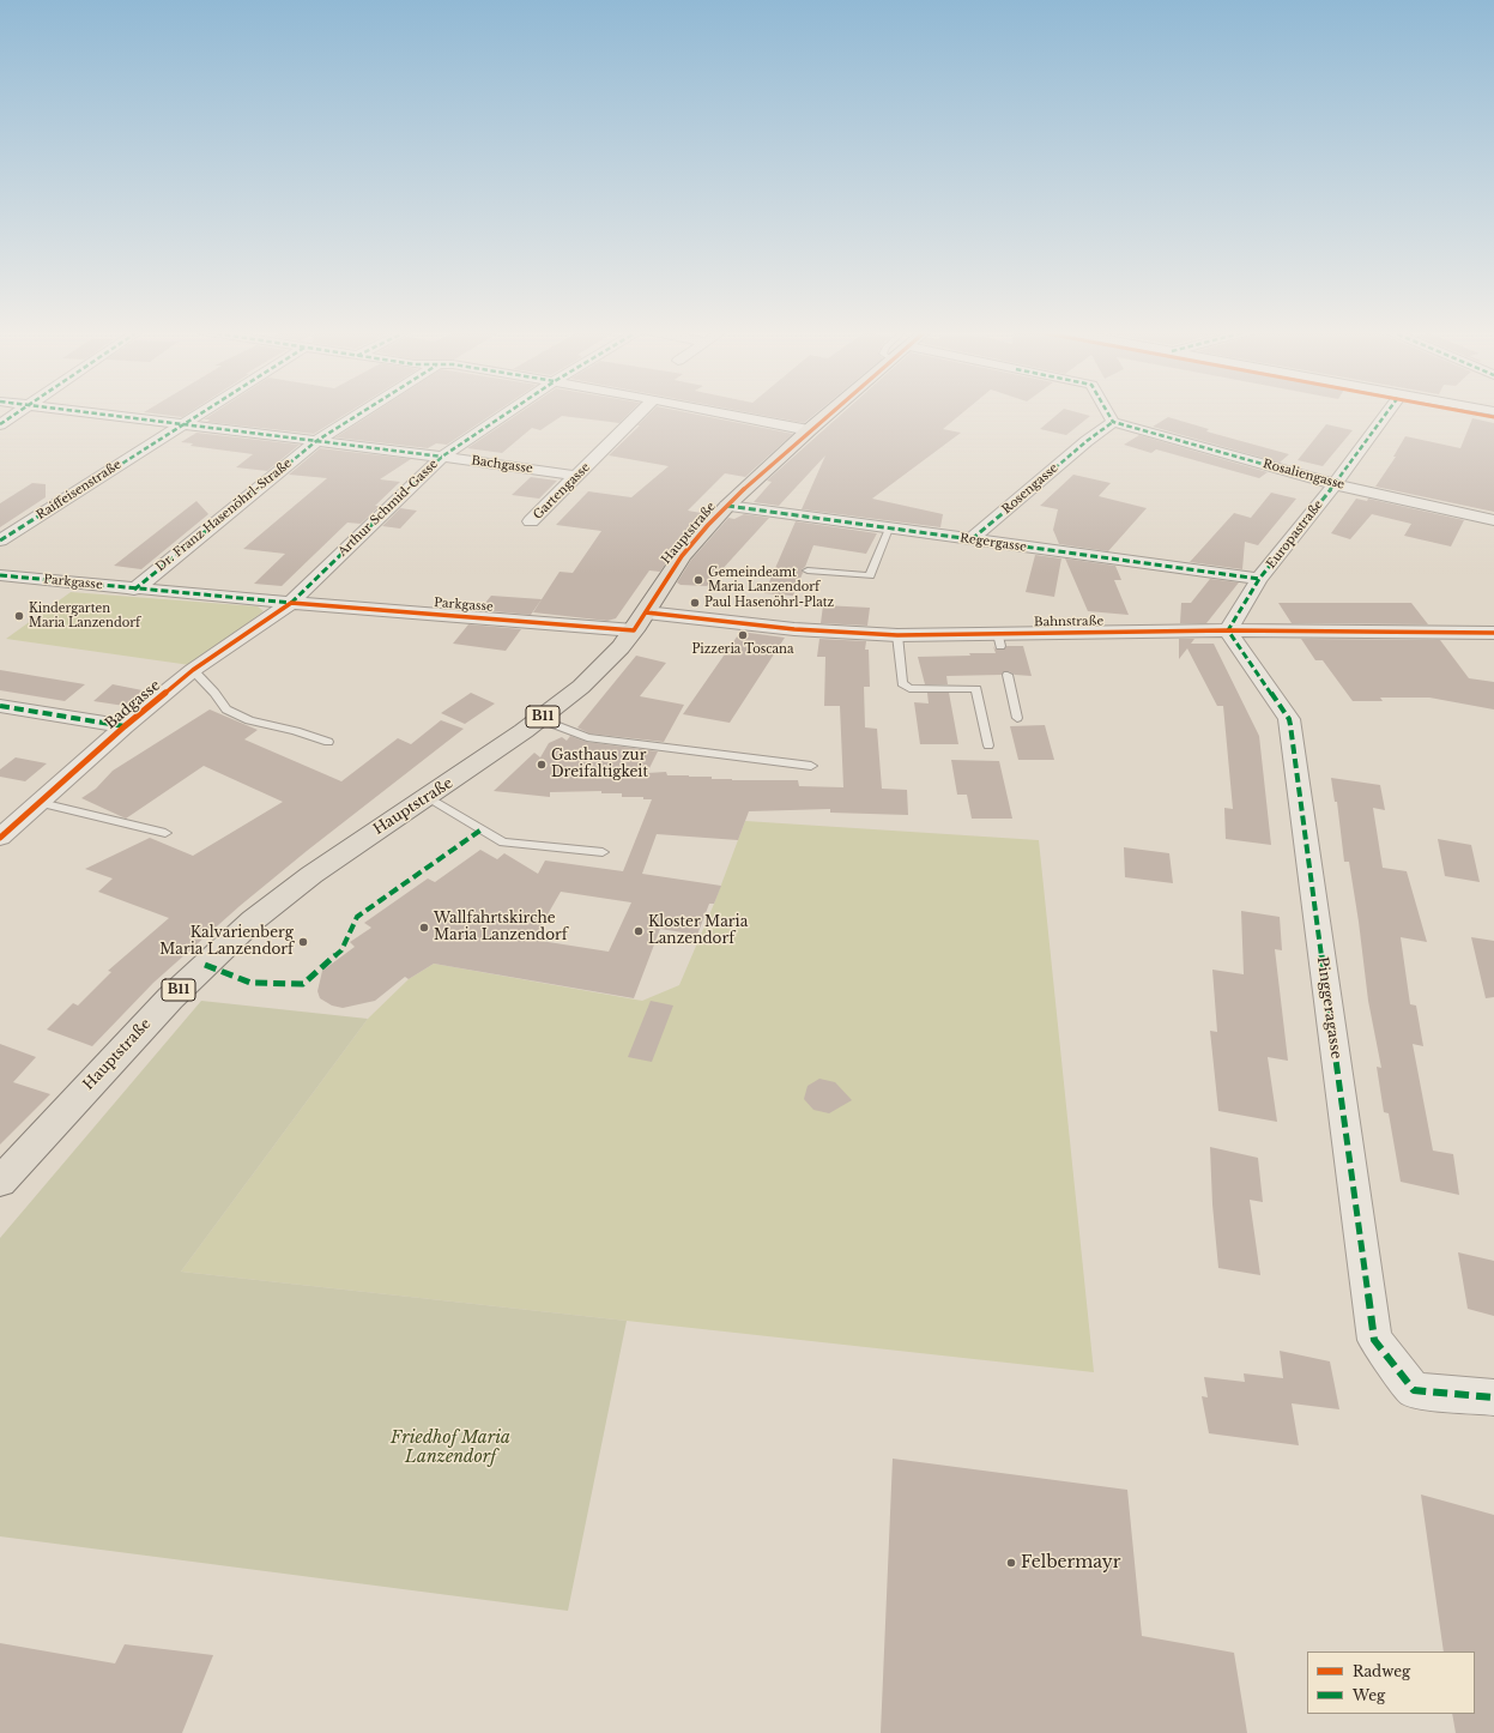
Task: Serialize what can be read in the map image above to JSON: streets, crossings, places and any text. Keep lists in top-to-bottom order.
{
  "streets": {
    "main road": ["Hauptstraße", "B11"],
    "street": [
      "Bachgasse",
      "Rosaliengasse",
      "Rosengasse",
      "Raiffeisenstraße",
      "Gartengasse",
      "Arthur Schmid-Gasse",
      "Dr. Franz Hasenöhrl-Straße",
      "Europastraße",
      "Regergasse",
      "Parkgasse",
      "Bahnstraße",
      "Badgasse",
      "Pinggeragasse"
    ]
  },
  "crossings": [
    ["Bachgasse", "Raiffeisenstraße"],
    ["Bachgasse", "Gartengasse"],
    ["Bachgasse", "Arthur Schmid-Gasse"],
    ["Bachgasse", "Dr. Franz Hasenöhrl-Straße"],
    ["Rosaliengasse", "Rosengasse"],
    ["Rosaliengasse", "Europastraße"],
    ["Rosengasse", "Regergasse"],
    ["Arthur Schmid-Gasse", "Parkgasse"],
    ["Arthur Schmid-Gasse", "Badgasse"],
    ["Dr. Franz Hasenöhrl-Straße", "Parkgasse"],
    ["Hauptstraße", "Regergasse"],
    ["Hauptstraße", "Parkgasse"],
    ["Hauptstraße", "Bahnstraße"],
    ["Europastraße", "Regergasse"],
    ["Europastraße", "Bahnstraße"],
    ["Europastraße", "Pinggeragasse"],
    ["Parkgasse", "Bahnstraße"],
    ["Parkgasse", "Badgasse"],
    ["Bahnstraße", "Pinggeragasse"]
  ],
  "parks": ["Friedhof Maria Lanzendorf"],
  "places": [
    "Gemeindeamt Maria Lanzendorf",
    "Paul Hasenöhrl-Platz",
    "Kindergarten Maria Lanzendorf",
    "Pizzeria Toscana",
    "Gasthaus zur Dreifaltigkeit",
    "Wallfahrtskirche Maria Lanzendorf",
    "Kloster Maria Lanzendorf",
    "Kalvarienberg Maria Lanzendorf",
    "Felbermayr"
  ],
  "legend": ["Radweg", "Weg"]
}
